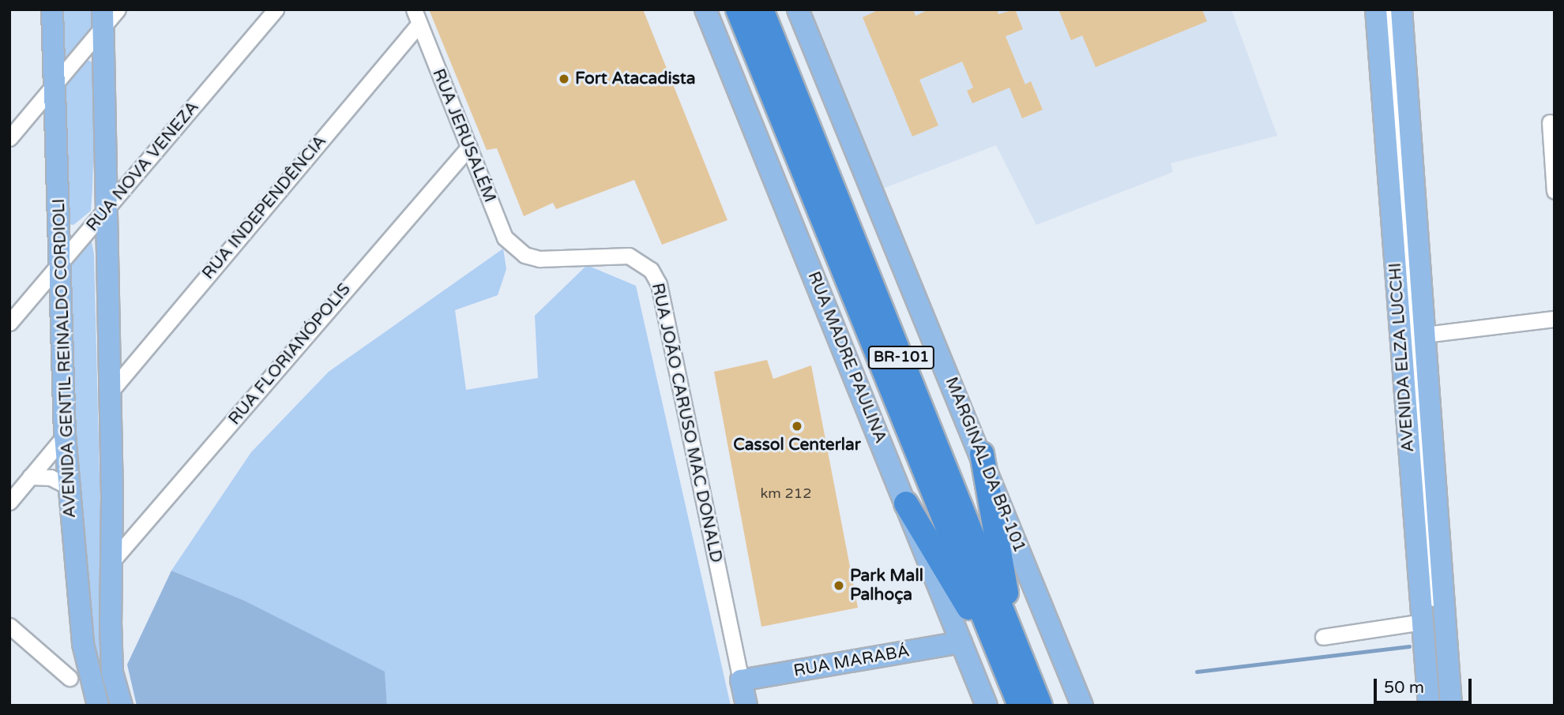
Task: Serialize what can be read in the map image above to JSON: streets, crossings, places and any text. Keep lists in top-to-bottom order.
{
  "streets": {
    "highway": ["BR-101"],
    "main road": [
      "RUA MADRE PAULINA",
      "AVENIDA ELZA LUCCHI",
      "AVENIDA GENTIL REINALDO CORDIOLI",
      "RUA JOÃO CARUSO MAC DONALD",
      "MARGINAL DA BR-101",
      "RUA MARABÁ"
    ],
    "street": [
      "RUA JERUSALÉM",
      "RUA NOVA VENEZA",
      "RUA INDEPENDÊNCIA",
      "RUA FLORIANÓPOLIS"
    ]
  },
  "crossings": [
    ["RUA JERUSALÉM", "RUA INDEPENDÊNCIA"],
    ["RUA JERUSALÉM", "RUA FLORIANÓPOLIS"],
    ["RUA JERUSALÉM", "RUA JOÃO CARUSO MAC DONALD"],
    ["RUA NOVA VENEZA", "AVENIDA GENTIL REINALDO CORDIOLI"],
    ["RUA MADRE PAULINA", "RUA MARABÁ"],
    ["RUA JOÃO CARUSO MAC DONALD", "RUA MARABÁ"]
  ],
  "places": ["Fort Atacadista", "Cassol Centerlar", "Park Mall Palhoça"],
  "house_numbers": ["km 212"],
  "scale_bar": "50 m"
}
